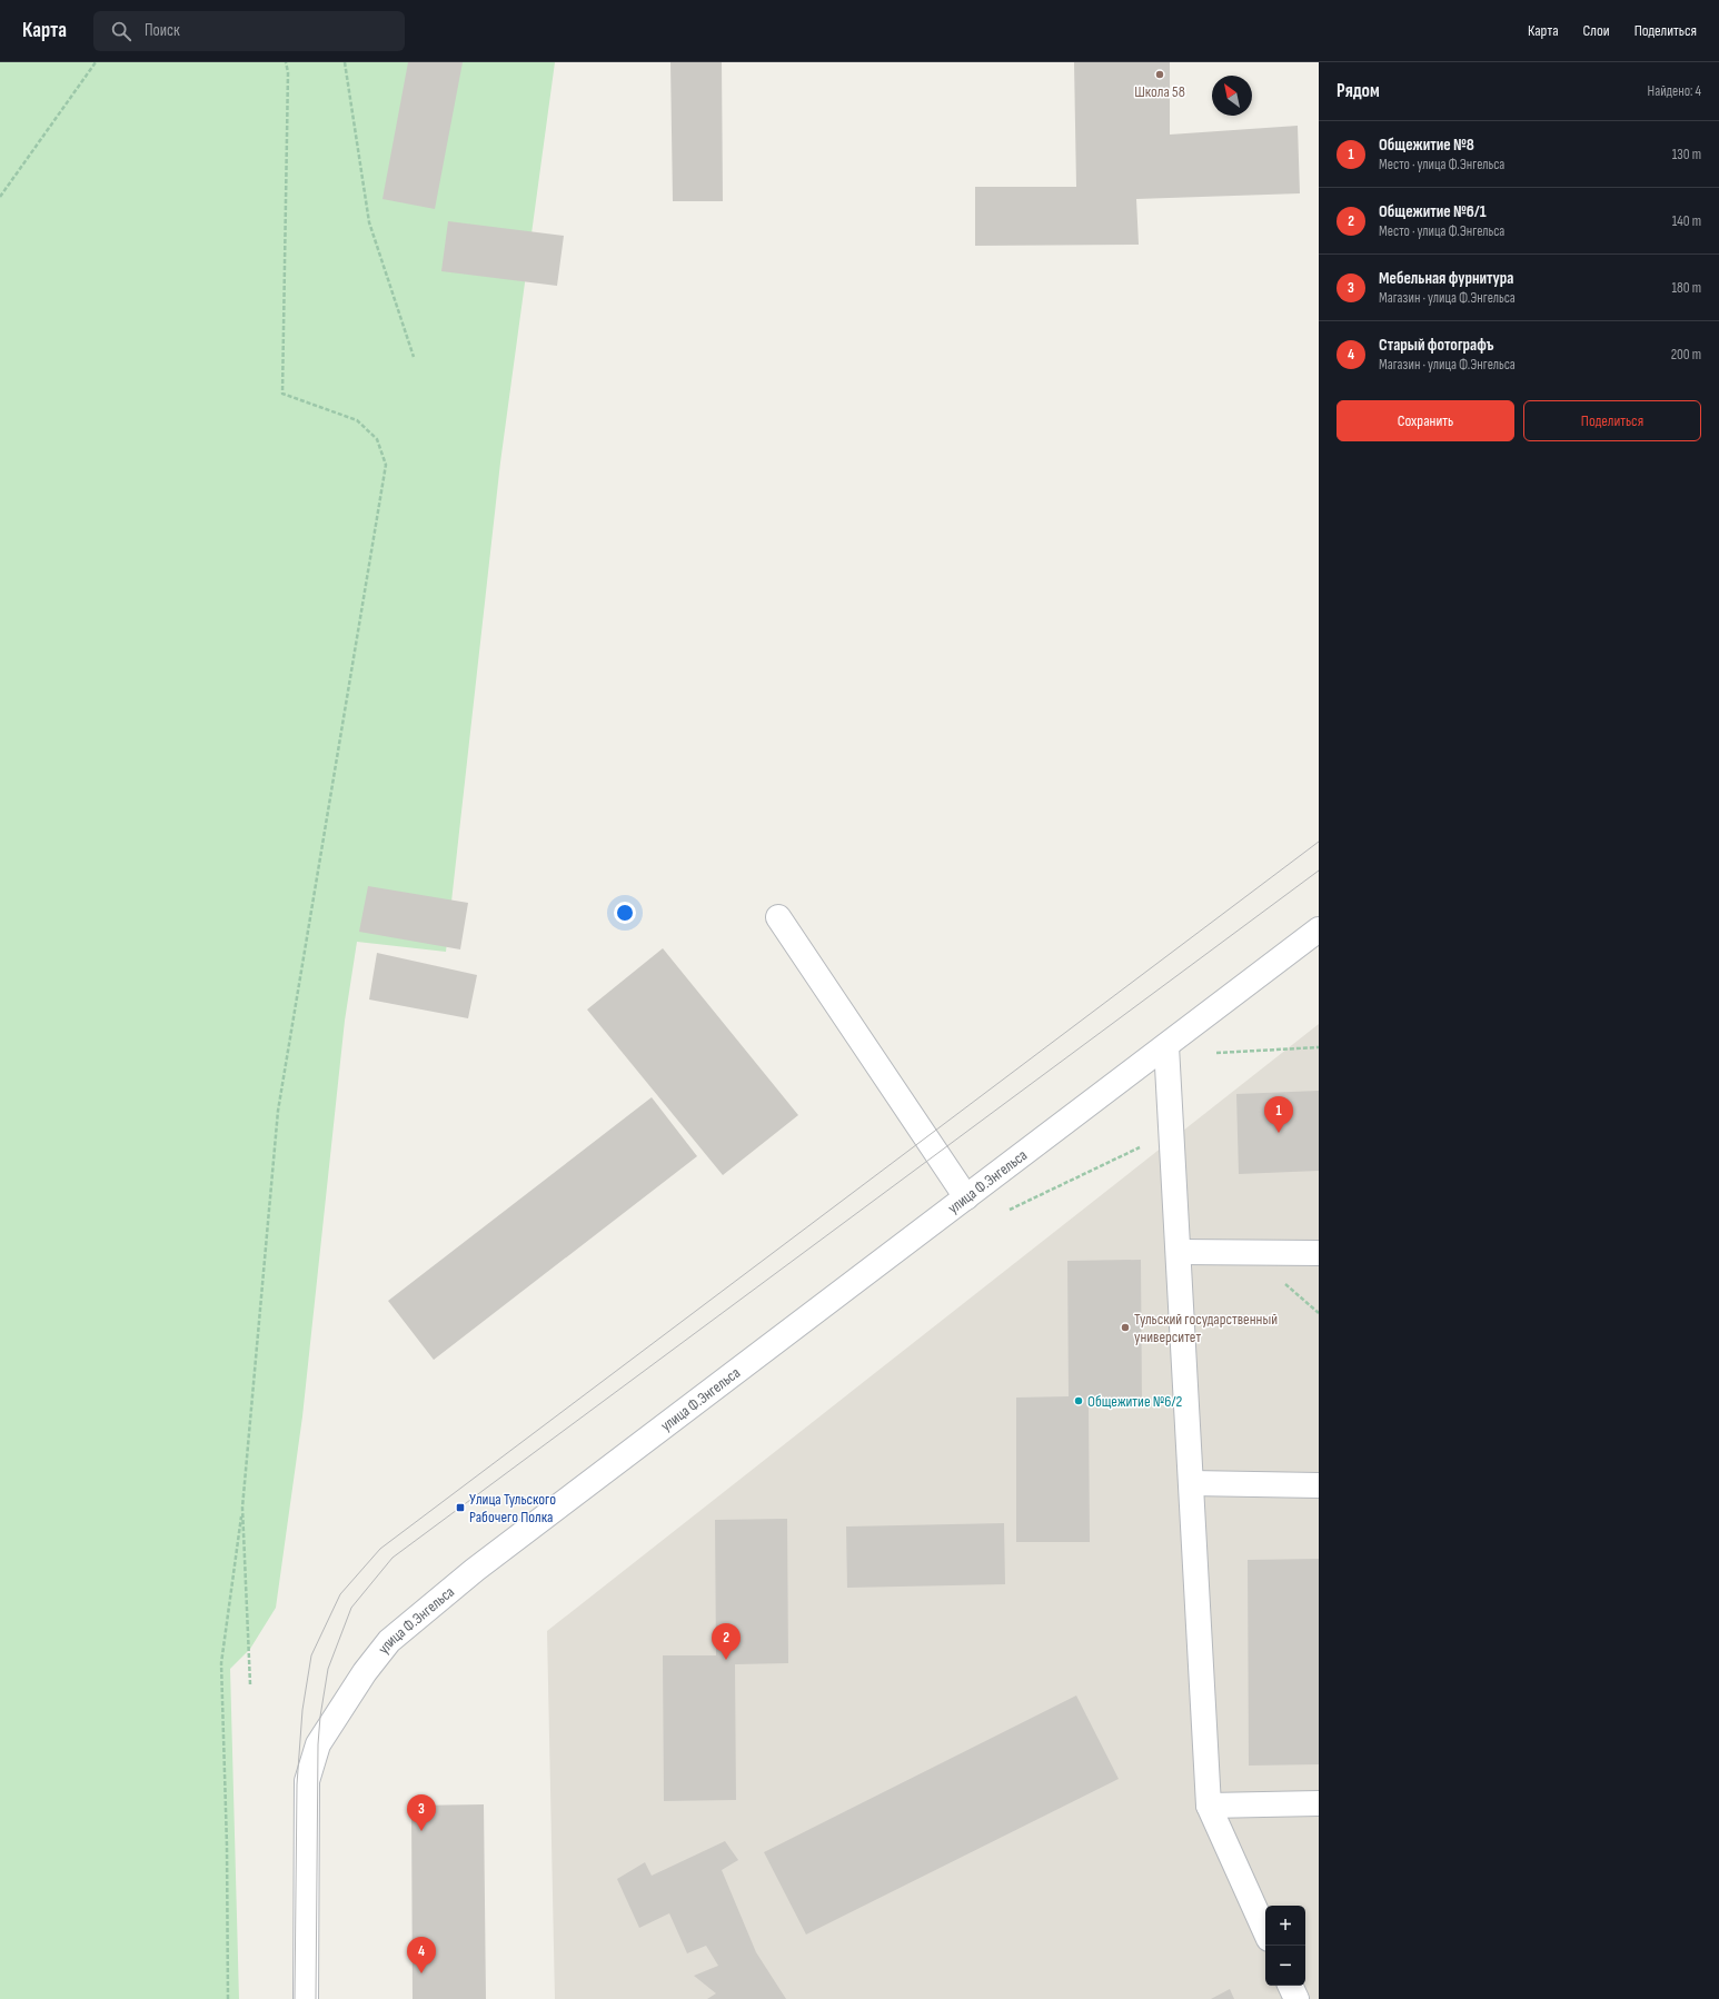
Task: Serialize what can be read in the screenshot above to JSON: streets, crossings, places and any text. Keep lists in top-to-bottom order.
{
  "streets": {
    "street": ["улица Ф.Энгельса"]
  },
  "places": {
    "other": ["Школа 58", "Тульский государственный университет", "Общежитие №6/2"],
    "transit": ["Улица Тульского Рабочего Полка"]
  },
  "north": "top left",
  "page": {
    "header": "Карта",
    "search": "Поиск",
    "nav": ["Карта", "Слои", "Поделиться"],
    "heading": ["Рядом", "Найдено: 4"],
    "list": [
      {
        "mark": "1",
        "name": "Общежитие №8",
        "note": "Место · улица Ф.Энгельса",
        "value": "130 m"
      },
      {
        "mark": "2",
        "name": "Общежитие №6/1",
        "note": "Место · улица Ф.Энгельса",
        "value": "140 m"
      },
      {
        "mark": "3",
        "name": "Мебельная фурнитура",
        "note": "Магазин · улица Ф.Энгельса",
        "value": "180 m"
      },
      {
        "mark": "4",
        "name": "Старый фотографъ",
        "note": "Магазин · улица Ф.Энгельса",
        "value": "200 m"
      }
    ],
    "buttons": ["Сохранить", "Поделиться"],
    "pins": [
      "1",
      "2",
      "3",
      "4"
    ],
    "map_buttons": ["+", "−"]
  }
}
